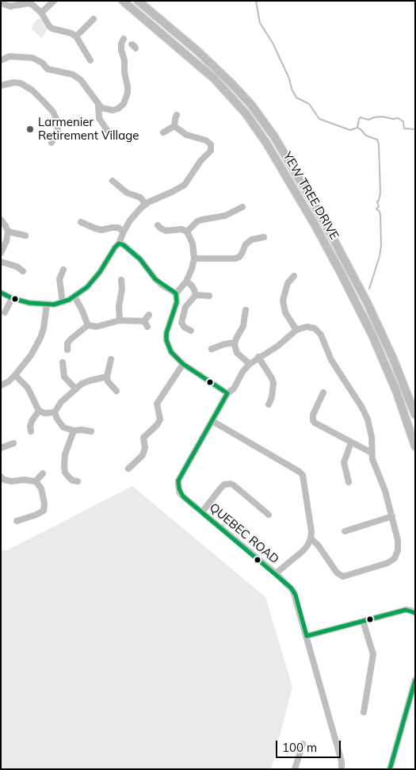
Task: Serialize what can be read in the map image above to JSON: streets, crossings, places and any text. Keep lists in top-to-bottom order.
{
  "streets": {
    "highway": ["YEW TREE DRIVE"],
    "street": ["QUEBEC ROAD"]
  },
  "places": ["Larmenier Retirement Village"],
  "scale_bar": "100 m"
}
